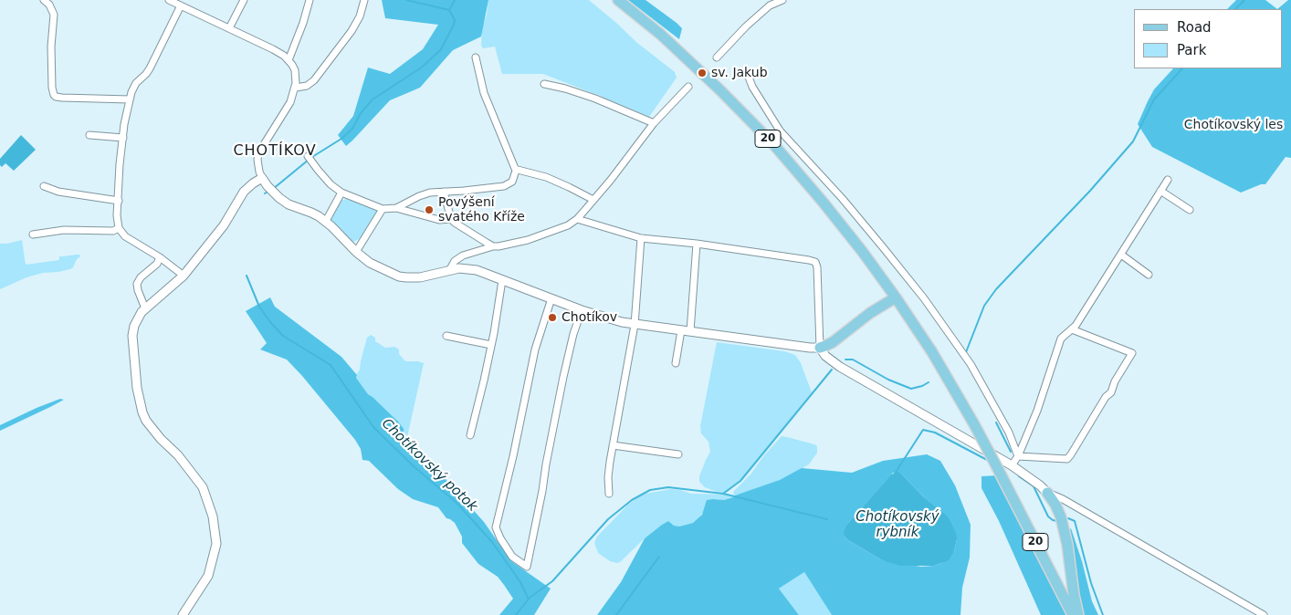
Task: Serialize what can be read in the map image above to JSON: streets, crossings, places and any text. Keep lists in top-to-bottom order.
{
  "streets": {
    "main road": ["20"]
  },
  "districts": ["CHOTÍKOV"],
  "water": ["Chotíkovský potok", "Chotíkovský rybník"],
  "parks": ["Chotíkovský les"],
  "places": ["sv. Jakub", "Povýšení svatého Kříže", "Chotíkov"],
  "legend": ["Road", "Park"]
}
